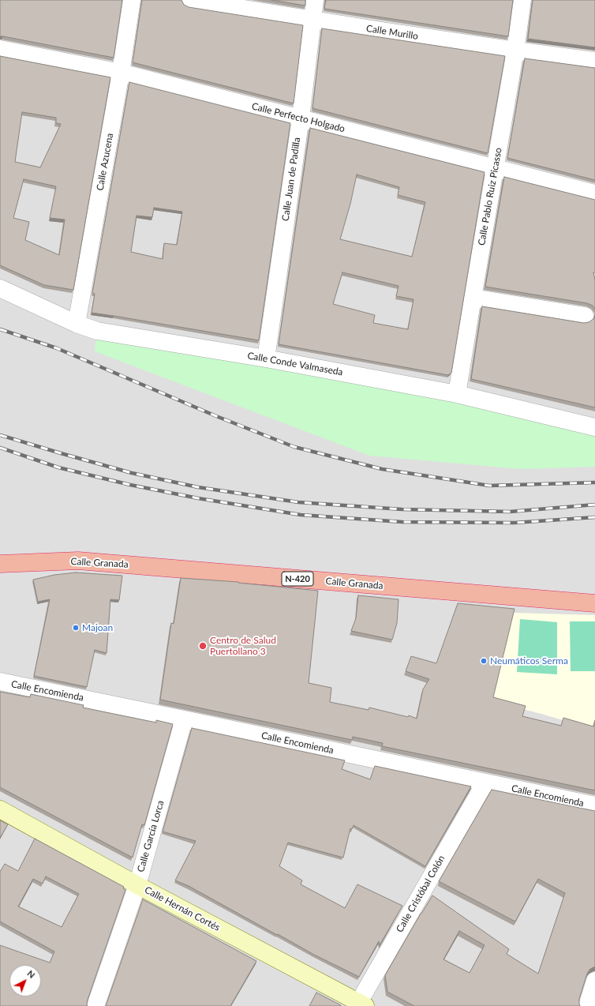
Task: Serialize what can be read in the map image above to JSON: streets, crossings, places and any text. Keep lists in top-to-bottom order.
{
  "streets": {
    "highway": ["Calle Granada", "N-420"],
    "main road": ["Calle Hernán Cortés"],
    "street": [
      "Calle Murillo",
      "Calle Perfecto Holgado",
      "Calle Azucena",
      "Calle Juan de Padilla",
      "Calle Pablo Ruiz Picasso",
      "Calle Conde Valmaseda",
      "Calle Encomienda",
      "Calle García Lorca",
      "Calle Cristóbal Colón"
    ]
  },
  "crossings": [
    ["Calle Murillo", "Calle Juan de Padilla"],
    ["Calle Murillo", "Calle Pablo Ruiz Picasso"],
    ["Calle Perfecto Holgado", "Calle Azucena"],
    ["Calle Perfecto Holgado", "Calle Juan de Padilla"],
    ["Calle Perfecto Holgado", "Calle Pablo Ruiz Picasso"],
    ["Calle Azucena", "Calle Conde Valmaseda"],
    ["Calle Juan de Padilla", "Calle Conde Valmaseda"],
    ["Calle Pablo Ruiz Picasso", "Calle Conde Valmaseda"],
    ["Calle Encomienda", "Calle García Lorca"],
    ["Calle Encomienda", "Calle Cristóbal Colón"],
    ["Calle García Lorca", "Calle Hernán Cortés"],
    ["Calle Cristóbal Colón", "Calle Hernán Cortés"]
  ],
  "places": ["Majoan", "Centro de Salud Puertollano 3", "Neumáticos Serma"],
  "north": "top right"
}
